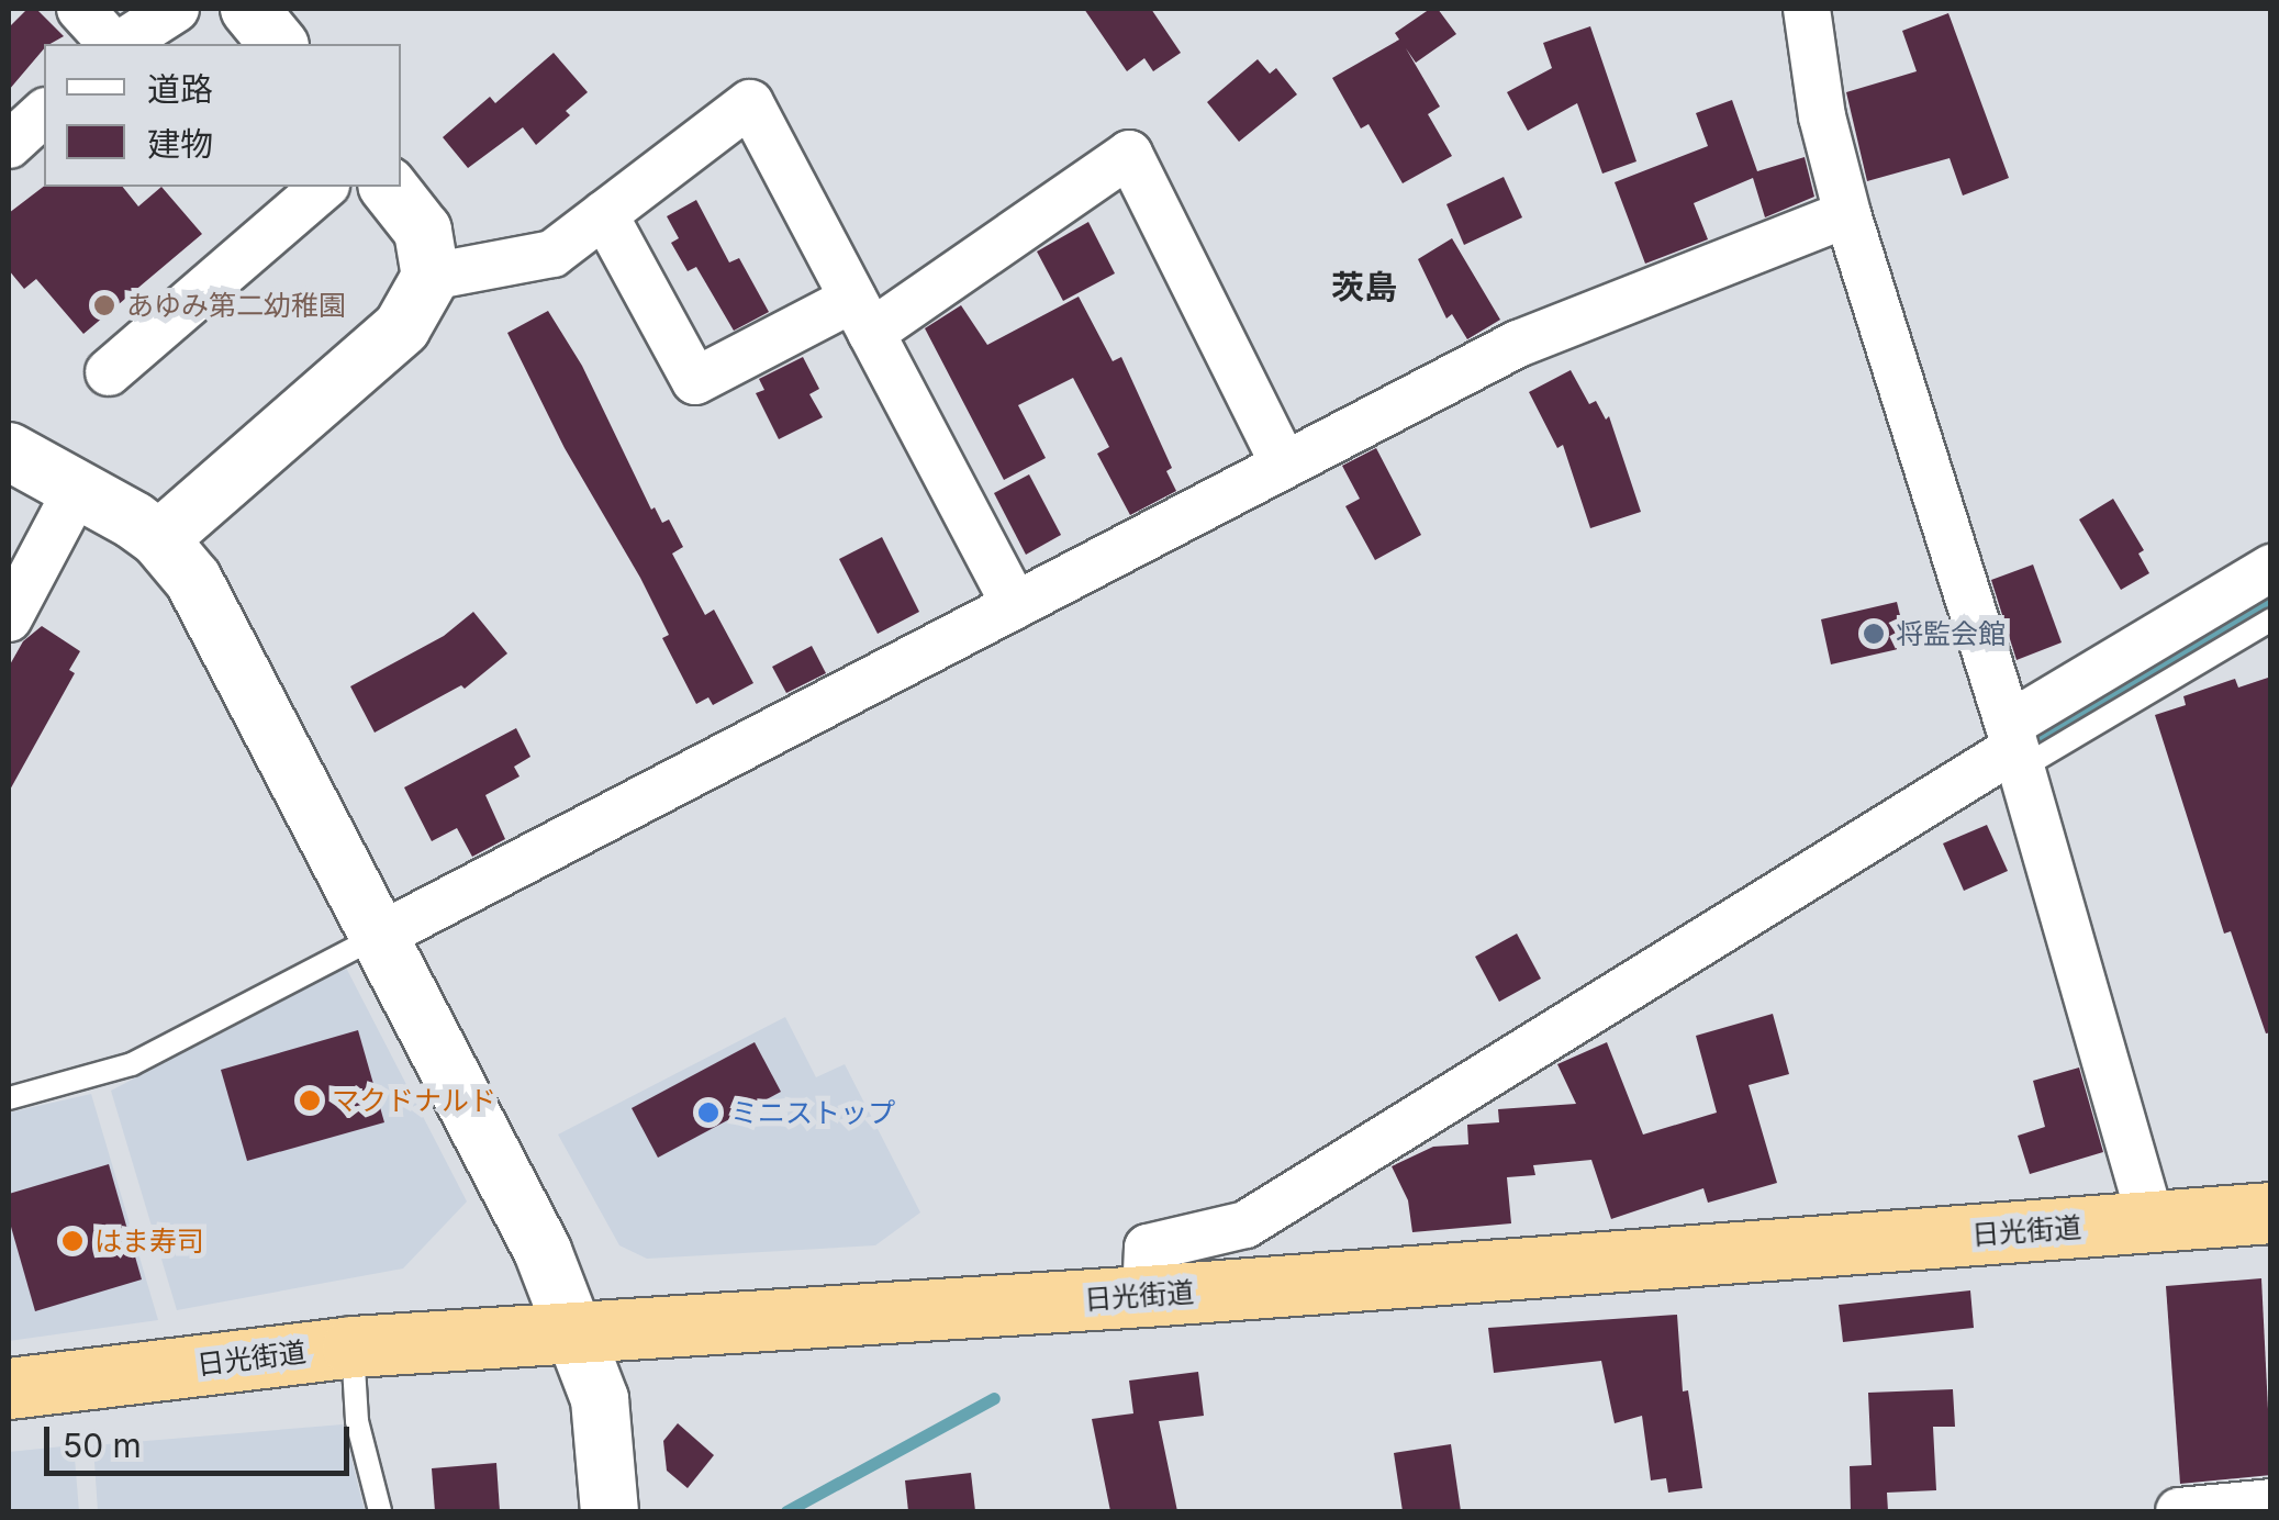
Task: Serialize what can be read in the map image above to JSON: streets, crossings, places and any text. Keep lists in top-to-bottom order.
{
  "streets": {
    "highway": ["日光街道"]
  },
  "districts": ["茨島"],
  "places": [
    "あゆみ第二幼稚園",
    "将監会館",
    "マクドナルド",
    "ミニストップ",
    "はま寿司"
  ],
  "legend": ["道路", "建物"],
  "scale_bar": "50 m"
}
